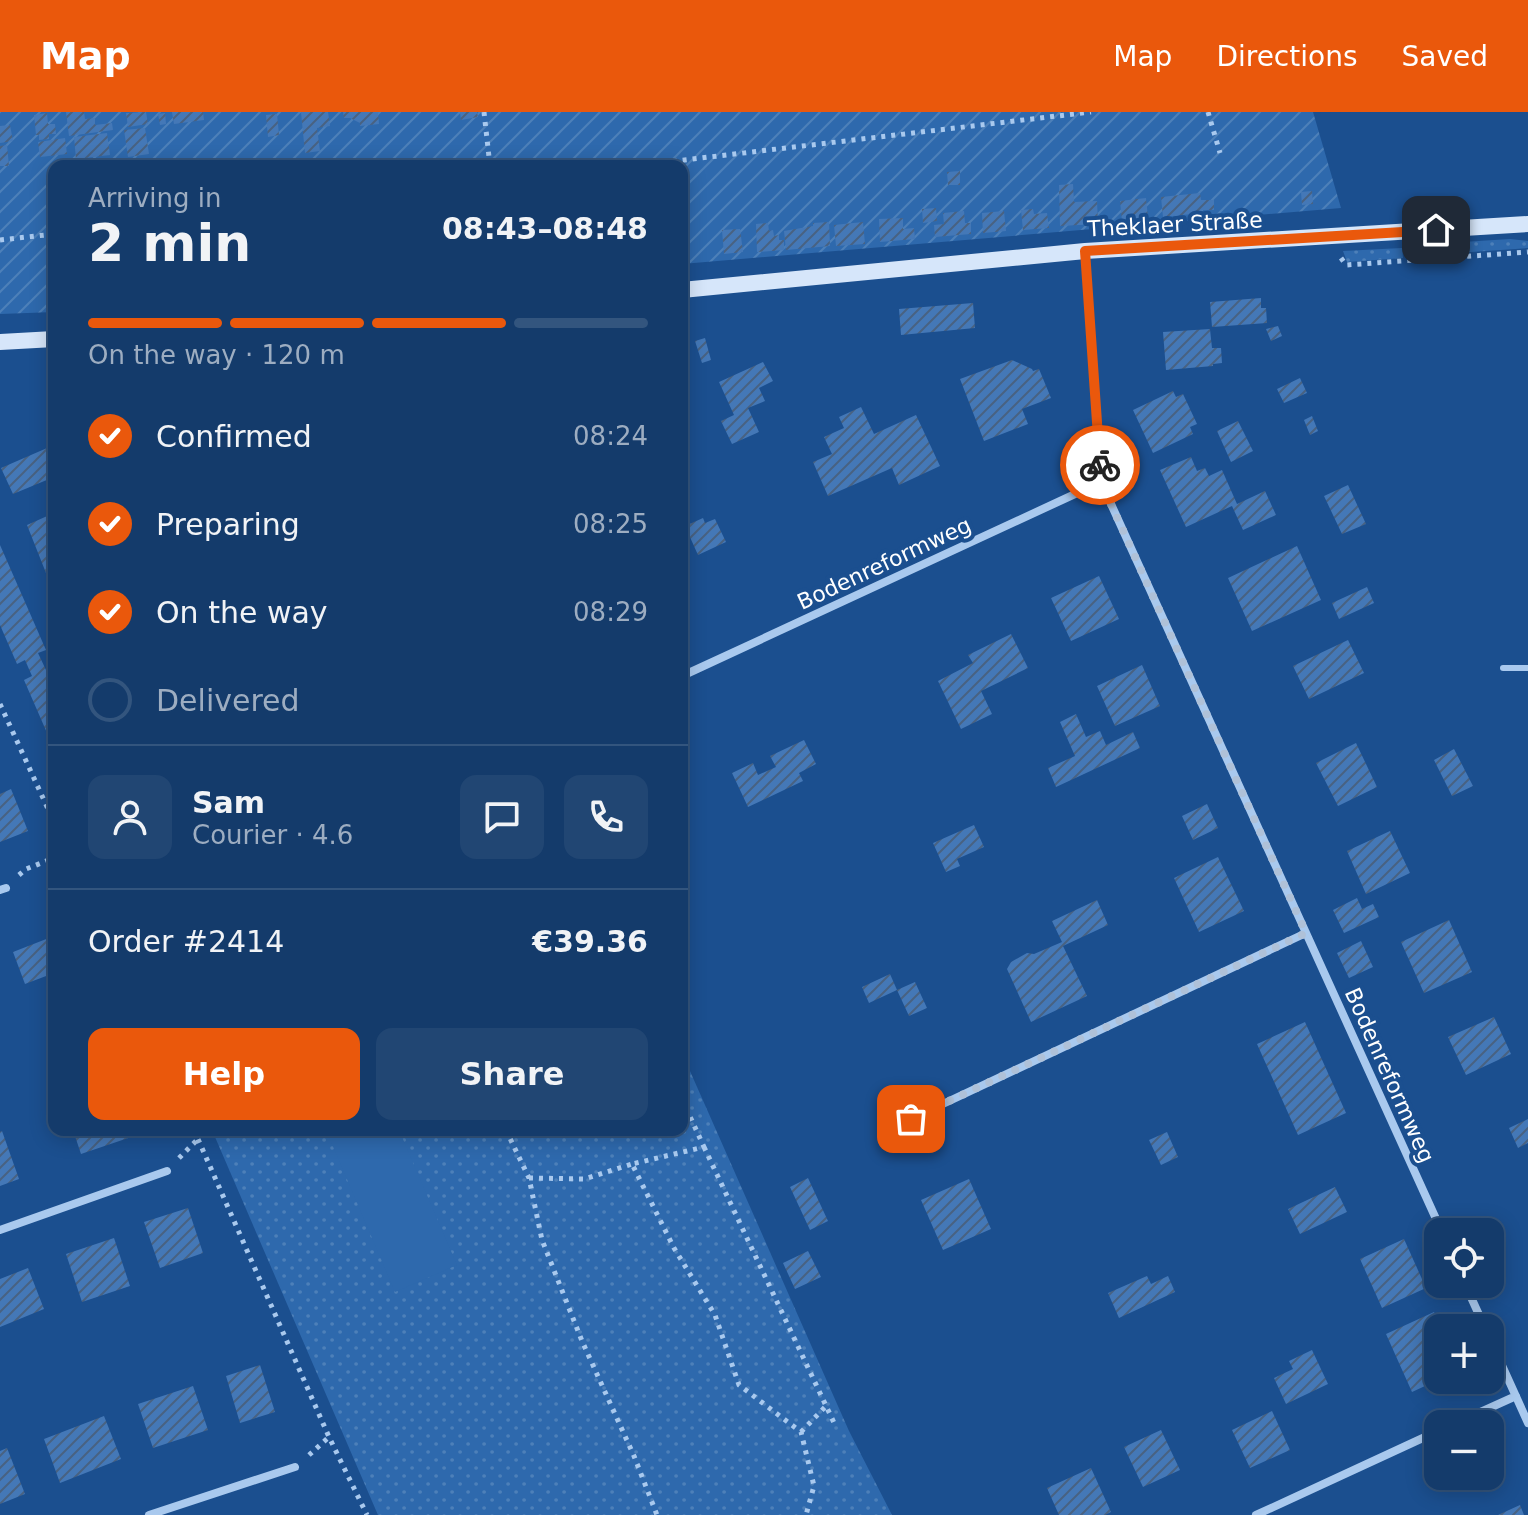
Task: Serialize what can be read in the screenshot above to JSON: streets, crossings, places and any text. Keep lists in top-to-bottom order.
{
  "streets": {
    "main road": ["Theklaer Straße"],
    "street": ["Bodenreformweg"]
  },
  "crossings": [
    ["Theklaer Straße", "Bodenreformweg"]
  ],
  "page": {
    "header": "Map",
    "nav": ["Map", "Directions", "Saved"],
    "heading": ["2 min", "Arriving in", "08:43–08:48"],
    "panel": [
      "Sam",
      "Courier · 4.6",
      "Order #2414",
      "€39.36"
    ],
    "bar": "On the way · 120 m",
    "list": [
      ["Confirmed", "08:24"],
      ["Preparing", "08:25"],
      ["On the way", "08:29"],
      "Delivered"
    ],
    "buttons": ["Help", "Share"],
    "map_buttons": ["+", "−"]
  }
}
